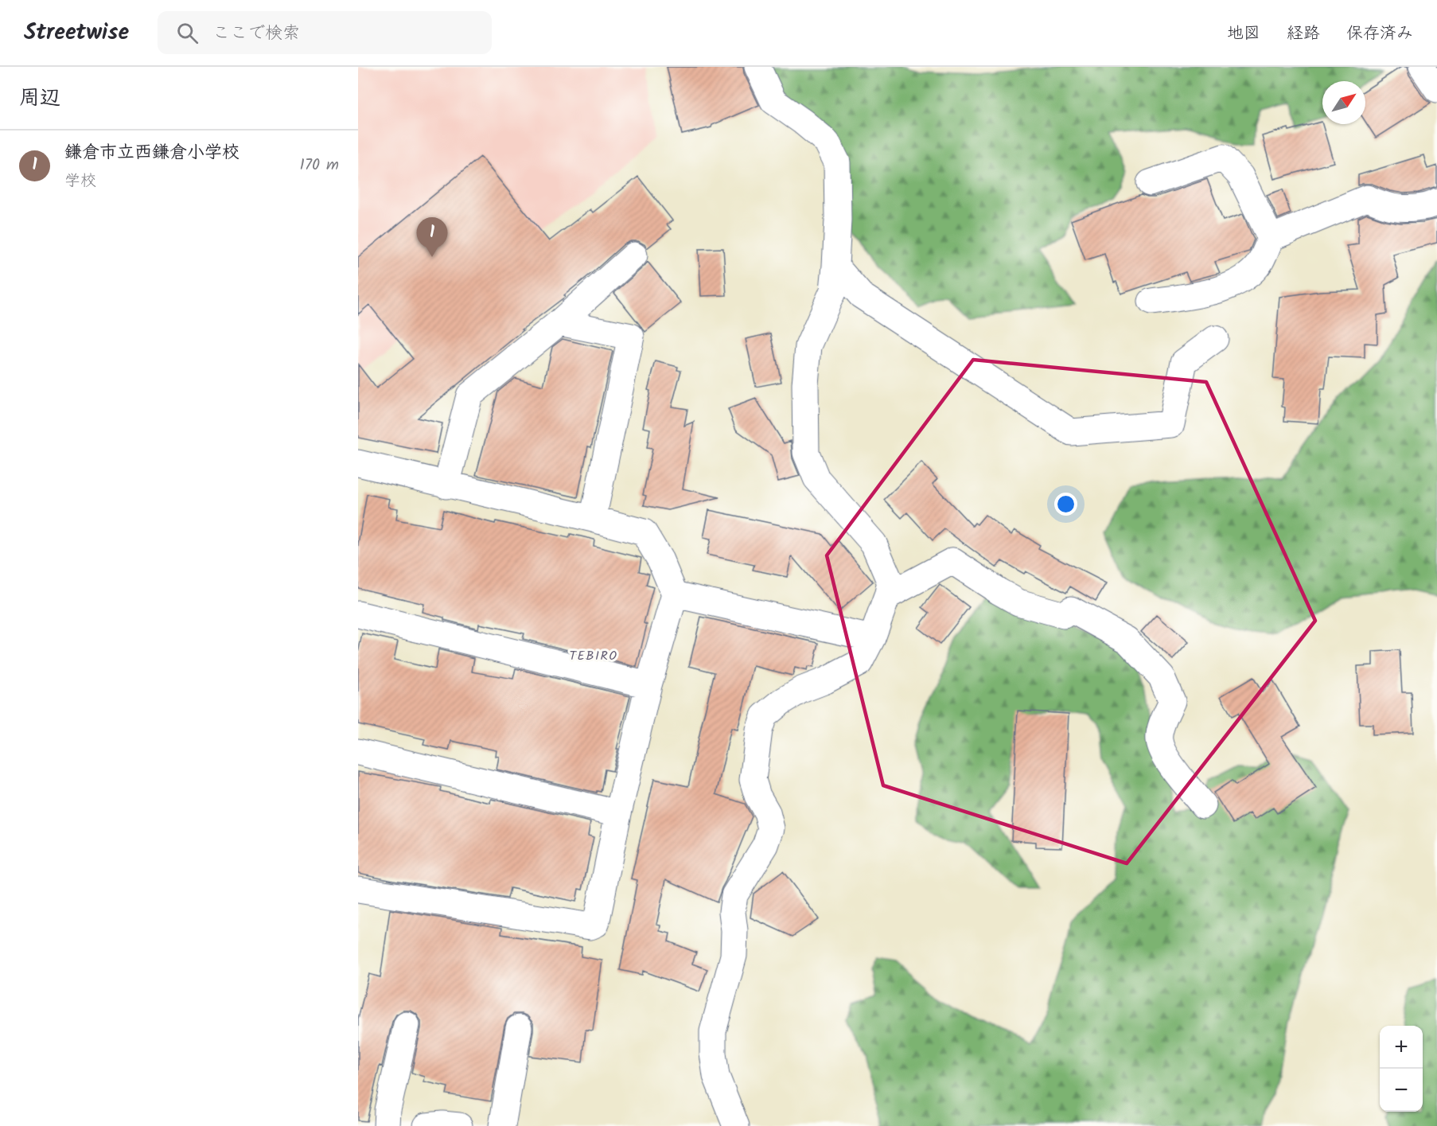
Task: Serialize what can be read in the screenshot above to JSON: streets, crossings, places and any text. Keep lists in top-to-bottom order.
{
  "districts": ["TEBIRO"],
  "north": "top right",
  "page": {
    "header": "Streetwise",
    "search": "ここで検索",
    "nav": ["地図", "経路", "保存済み"],
    "heading": "周辺",
    "list": [
      {
        "mark": "1",
        "name": "鎌倉市立西鎌倉小学校",
        "note": "学校",
        "value": "170 m"
      }
    ],
    "pins": "1",
    "map_buttons": ["+", "−"]
  }
}
